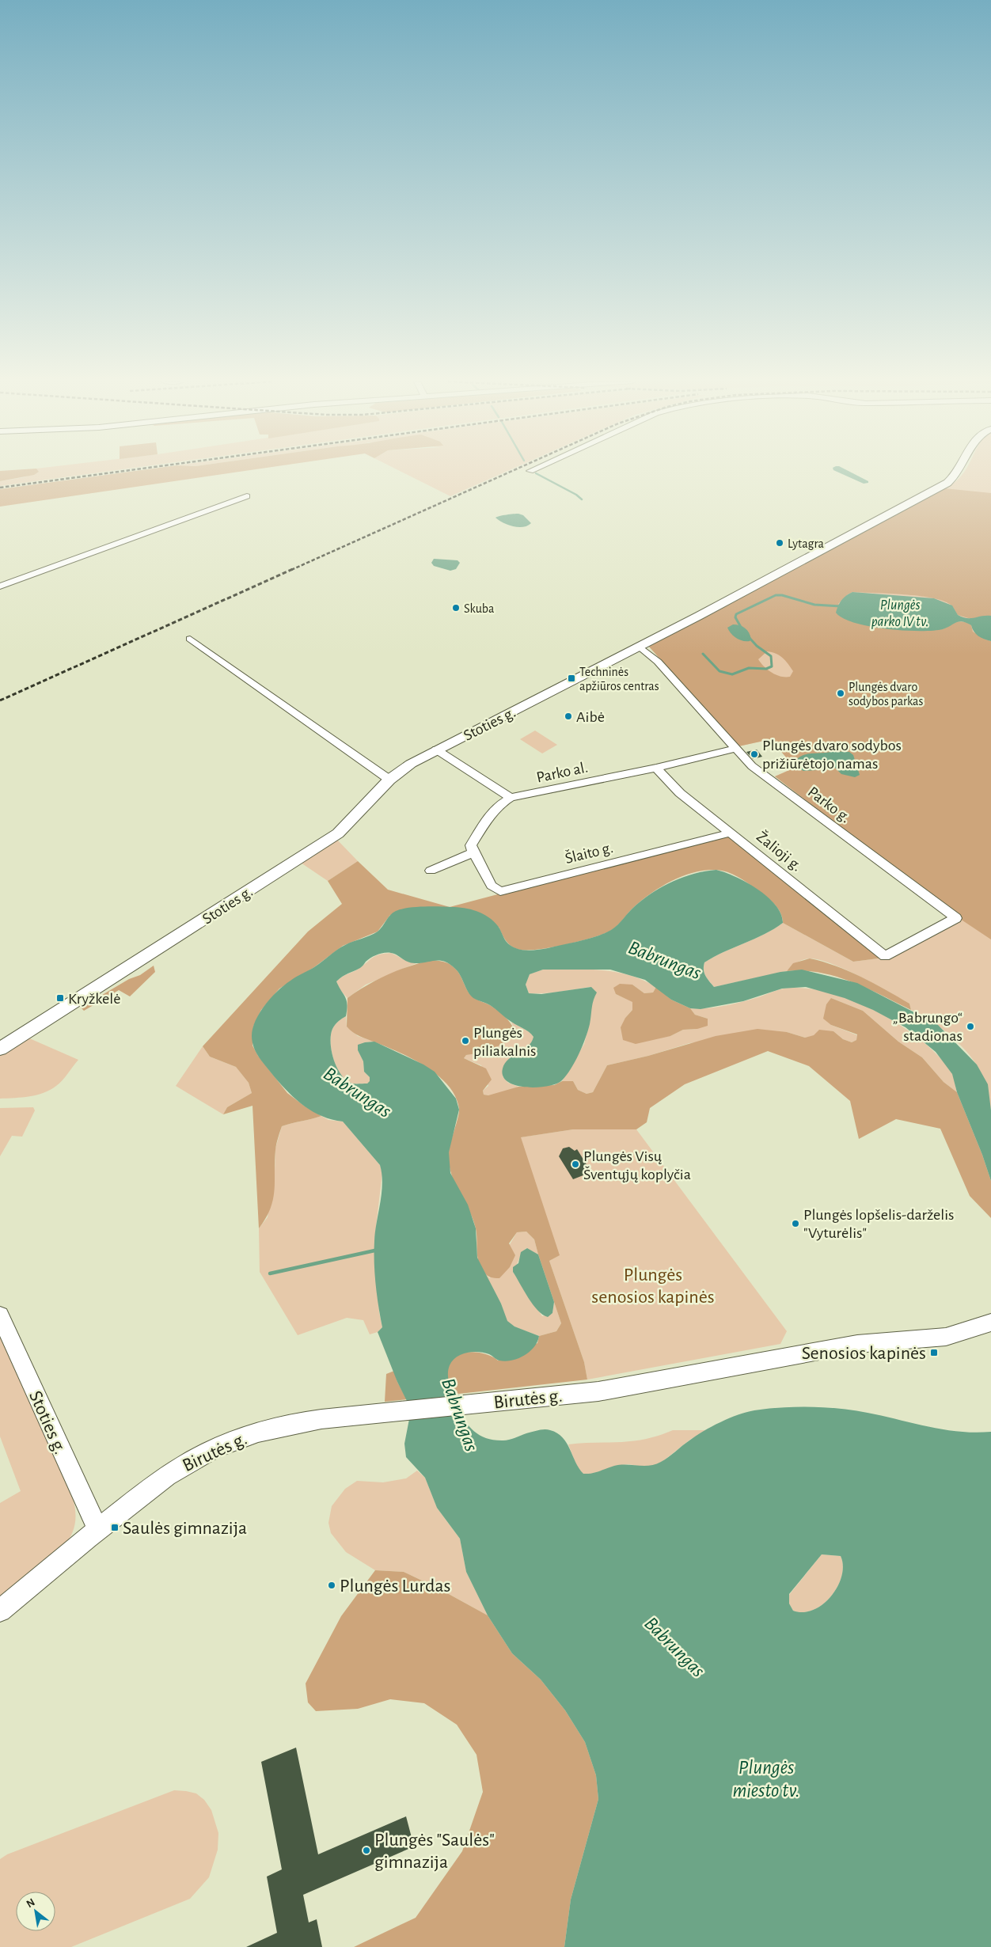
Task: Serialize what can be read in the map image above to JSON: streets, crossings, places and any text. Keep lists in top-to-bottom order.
{
  "streets": {
    "main road": ["Stoties g.", "Birutės g."],
    "street": [
      "Parko al.",
      "Parko g.",
      "Žalioji g.",
      "Šlaito g."
    ]
  },
  "crossings": [
    ["Stoties g.", "Parko g."],
    ["Stoties g.", "Birutės g."],
    ["Parko al.", "Parko g."],
    ["Parko al.", "Žalioji g."],
    ["Parko al.", "Šlaito g."],
    ["Parko g.", "Žalioji g."],
    ["Žalioji g.", "Šlaito g."]
  ],
  "water": ["Plungės parko IV tv.", "Babrungas", "Plungės miesto tv."],
  "parks": ["Plungės senosios kapinės"],
  "places": {
    "other": [
      "Lytagra",
      "Skuba",
      "Plungės dvaro sodybos parkas",
      "Aibė",
      "Plungės dvaro sodybos prižiūrėtojo namas",
      "„Babrungo“ stadionas",
      "Plungės piliakalnis",
      "Plungės Visų Šventųjų koplyčia",
      "Plungės lopšelis-darželis \"Vyturėlis\"",
      "Plungės Lurdas",
      "Plungės \"Saulės\" gimnazija"
    ],
    "transit": [
      "Techninės apžiūros centras",
      "Kryžkelė",
      "Senosios kapinės",
      "Saulės gimnazija"
    ]
  },
  "north": "top left"
}
